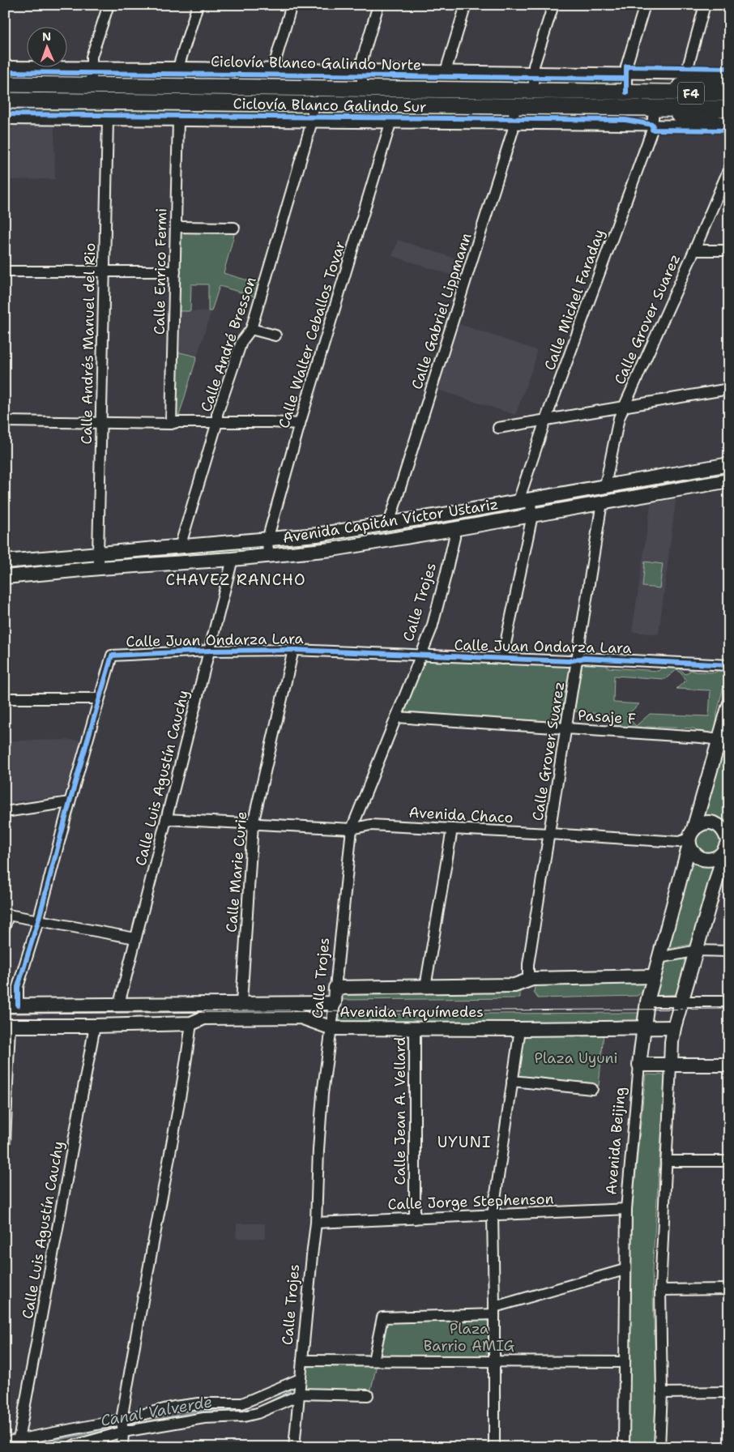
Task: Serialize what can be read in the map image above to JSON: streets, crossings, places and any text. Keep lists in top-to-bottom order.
{
  "streets": {
    "highway": ["F4"],
    "main road": [
      "Avenida Capitán Víctor Ustariz",
      "Calle Trojes",
      "Avenida Arquímedes",
      "Avenida Beijing"
    ],
    "street": [
      "Calle Enrico Fermi",
      "Calle Michel Faraday",
      "Calle Gabriel Lippmann",
      "Calle Grover Suarez",
      "Calle Walter Ceballos Tovar",
      "Calle Andrés Manuel del Rio",
      "Calle André Bresson",
      "Calle Juan Ondarza Lara",
      "Pasaje F",
      "Calle Luis Agustín Cauchy",
      "Avenida Chaco",
      "Calle Marie Curie",
      "Calle Jean A. Vellard",
      "Calle Jorge Stephenson"
    ],
    "cycle path": ["Ciclovía Blanco Galindo Norte", "Ciclovía Blanco Galindo Sur"]
  },
  "crossings": [
    ["F4", "Calle Michel Faraday"],
    ["F4", "Calle Gabriel Lippmann"],
    ["F4", "Calle André Bresson"],
    ["Calle Michel Faraday", "Avenida Capitán Víctor Ustariz"],
    ["Calle Michel Faraday", "Calle Juan Ondarza Lara"],
    ["Calle Gabriel Lippmann", "Avenida Capitán Víctor Ustariz"],
    ["Calle Grover Suarez", "Avenida Capitán Víctor Ustariz"],
    ["Calle Grover Suarez", "Calle Juan Ondarza Lara"],
    ["Calle Grover Suarez", "Pasaje F"],
    ["Calle Grover Suarez", "Avenida Chaco"],
    ["Calle Grover Suarez", "Avenida Arquímedes"],
    ["Calle Walter Ceballos Tovar", "Avenida Capitán Víctor Ustariz"],
    ["Calle Andrés Manuel del Rio", "Avenida Capitán Víctor Ustariz"],
    ["Calle André Bresson", "Avenida Capitán Víctor Ustariz"],
    ["Avenida Capitán Víctor Ustariz", "Calle Trojes"],
    ["Avenida Capitán Víctor Ustariz", "Calle Luis Agustín Cauchy"],
    ["Calle Trojes", "Calle Juan Ondarza Lara"],
    ["Calle Trojes", "Pasaje F"],
    ["Calle Trojes", "Avenida Chaco"],
    ["Calle Trojes", "Avenida Arquímedes"],
    ["Calle Trojes", "Calle Jorge Stephenson"],
    ["Calle Juan Ondarza Lara", "Calle Luis Agustín Cauchy"],
    ["Calle Juan Ondarza Lara", "Calle Marie Curie"],
    ["Calle Juan Ondarza Lara", "Avenida Arquímedes"],
    ["Pasaje F", "Avenida Beijing"],
    ["Calle Luis Agustín Cauchy", "Avenida Chaco"],
    ["Calle Luis Agustín Cauchy", "Avenida Arquímedes"],
    ["Avenida Chaco", "Calle Marie Curie"],
    ["Avenida Chaco", "Avenida Beijing"],
    ["Calle Marie Curie", "Avenida Arquímedes"],
    ["Avenida Arquímedes", "Calle Jean A. Vellard"],
    ["Avenida Arquímedes", "Avenida Beijing"],
    ["Calle Jean A. Vellard", "Calle Jorge Stephenson"],
    ["Avenida Beijing", "Calle Jorge Stephenson"]
  ],
  "districts": ["CHAVEZ RANCHO", "UYUNI"],
  "water": ["Canal Valverde"],
  "parks": ["Plaza Uyuni", "Plaza Barrio AMIG"],
  "north": "top"
}
